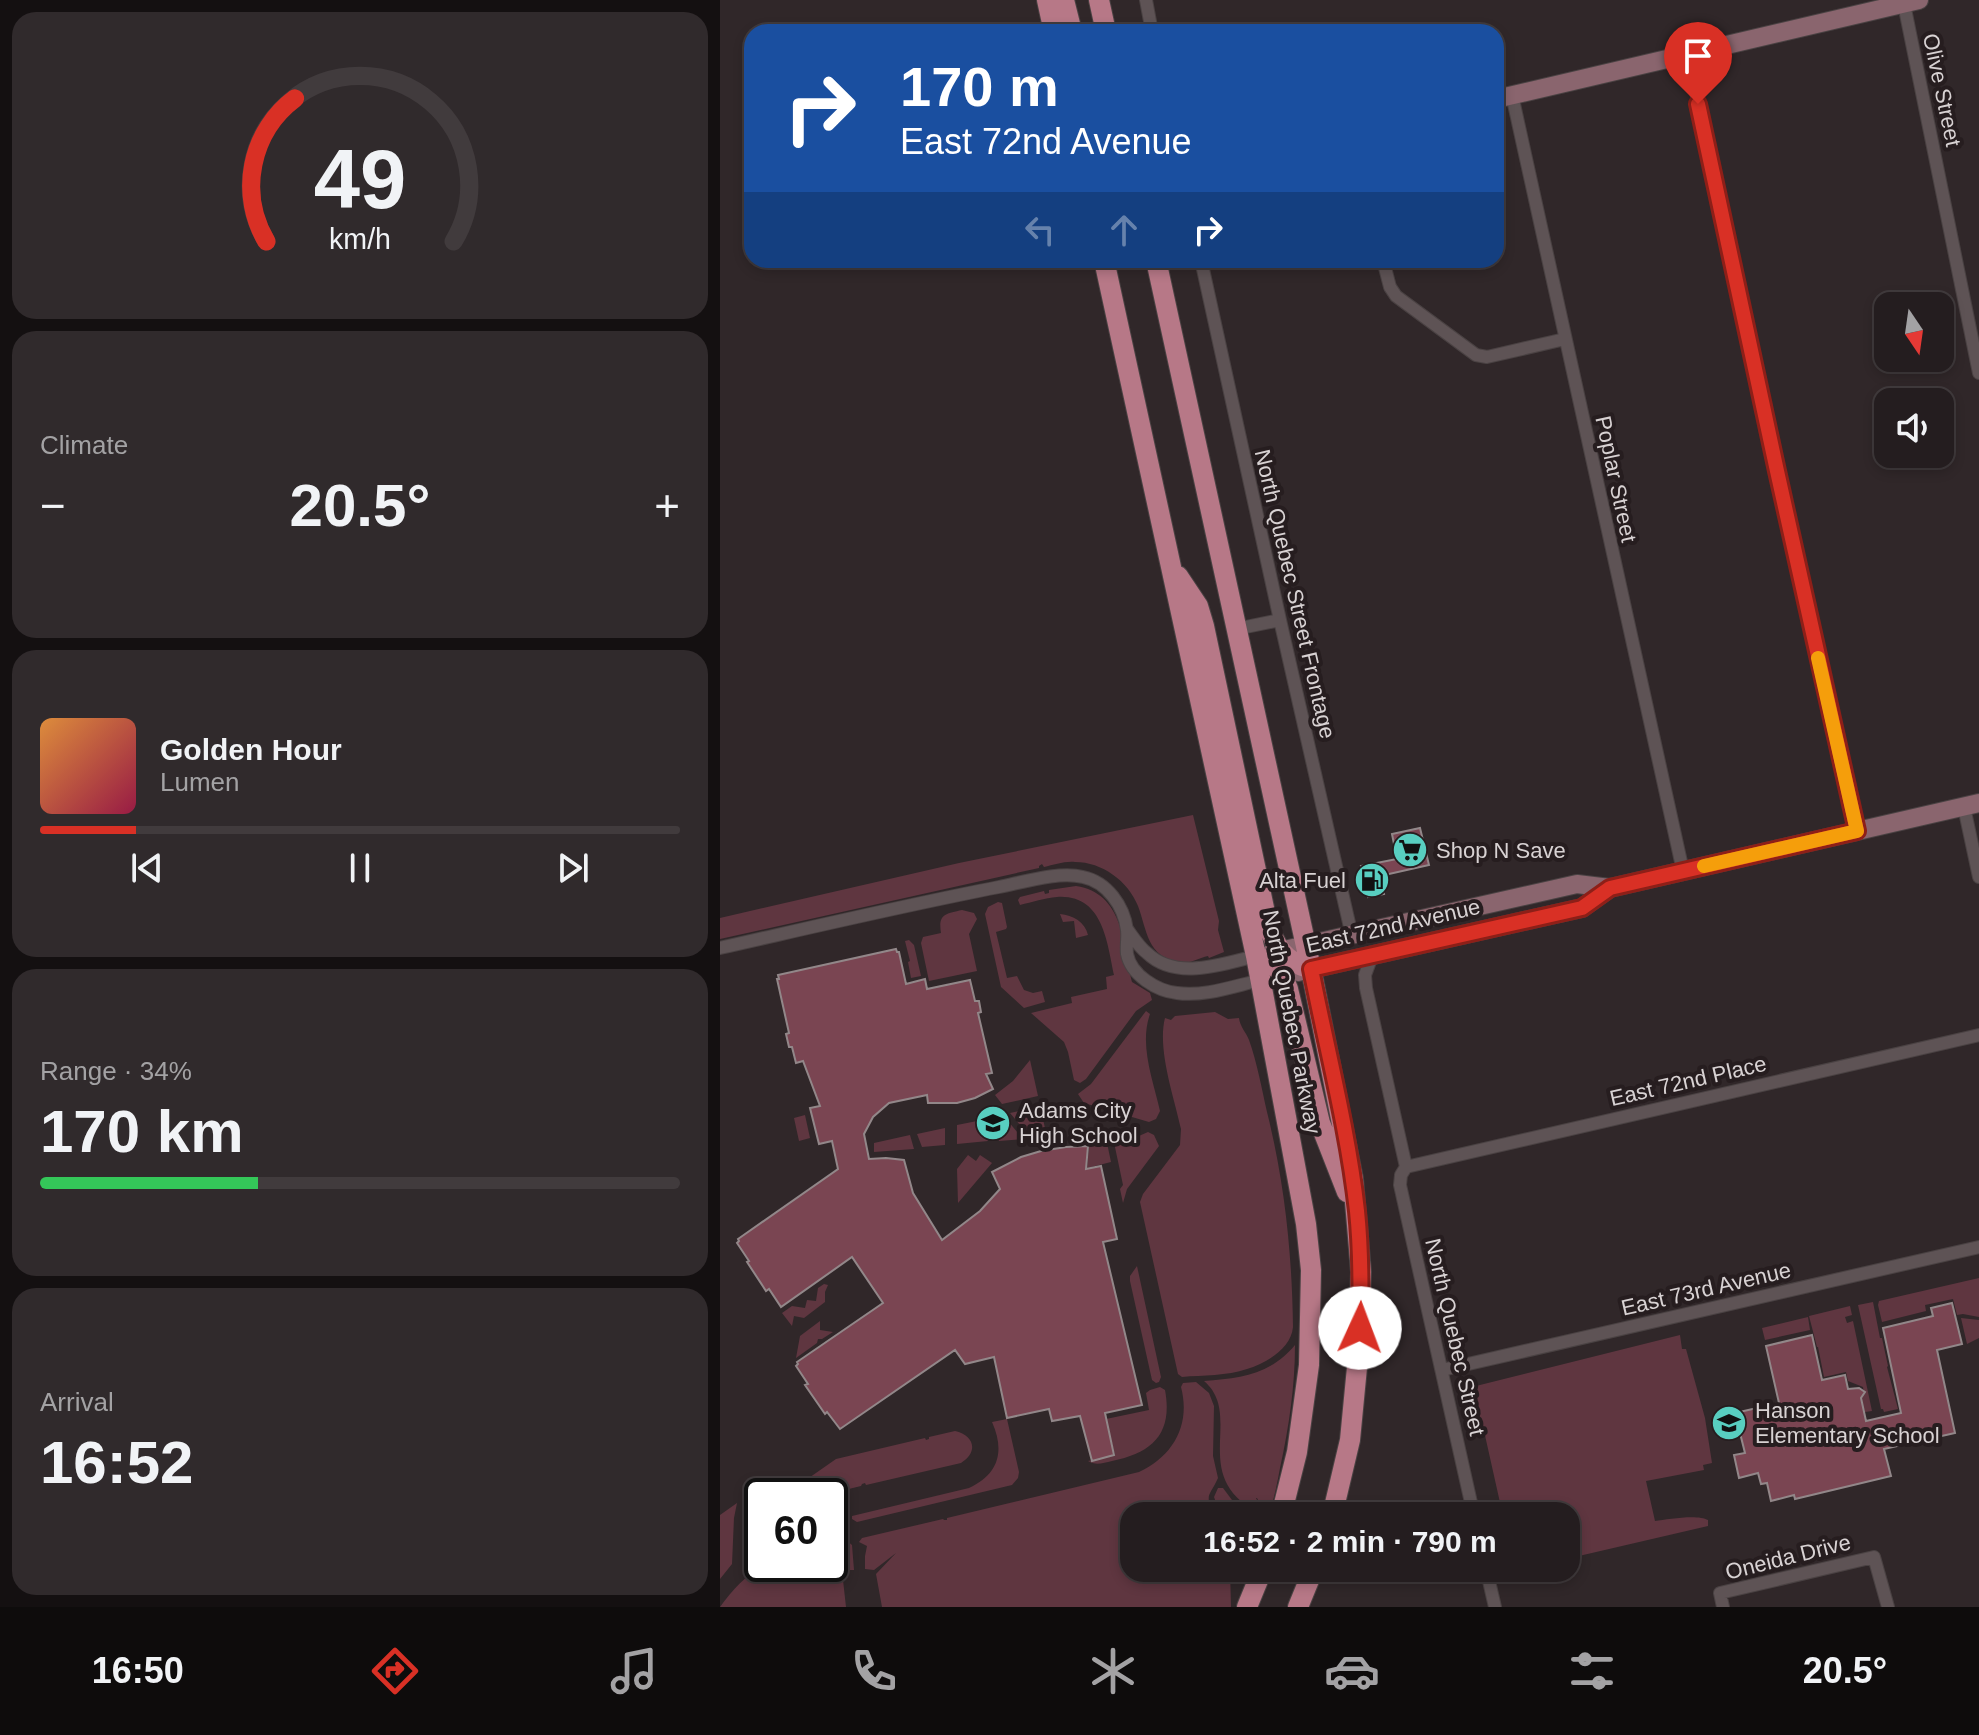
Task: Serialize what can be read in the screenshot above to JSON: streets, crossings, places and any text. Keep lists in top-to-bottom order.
{
  "streets": {
    "main road": ["East 72nd Avenue", "North Quebec Parkway"],
    "street": [
      "Olive Street",
      "Poplar Street",
      "North Quebec Street Frontage",
      "East 72nd Place",
      "East 73rd Avenue",
      "North Quebec Street",
      "Oneida Drive"
    ]
  },
  "crossings": [
    ["Poplar Street", "East 72nd Avenue"],
    ["North Quebec Street Frontage", "East 72nd Avenue"],
    ["East 72nd Avenue", "North Quebec Parkway"],
    ["East 72nd Place", "North Quebec Street"],
    ["East 73rd Avenue", "North Quebec Street"]
  ],
  "places": {
    "supermarket": ["Shop N Save"],
    "fuel station": ["Alta Fuel"],
    "school or university": ["Adams City High School", "Hanson Elementary School"]
  },
  "north": "bottom",
  "page": {
    "turn": ["170 m", "East 72nd Avenue"],
    "tile": [
      "Climate",
      ["Range · 34%", "170 km"],
      ["Arrival", "16:52"]
    ],
    "heat": ["−", "20.5°", "+"],
    "song": ["Golden Hour", "Lumen"],
    "limit": "60",
    "trip": "16:52 · 2 min · 790 m",
    "tabs": ["16:50", "20.5°"],
    "gauge": ["49", "km/h"]
  }
}
